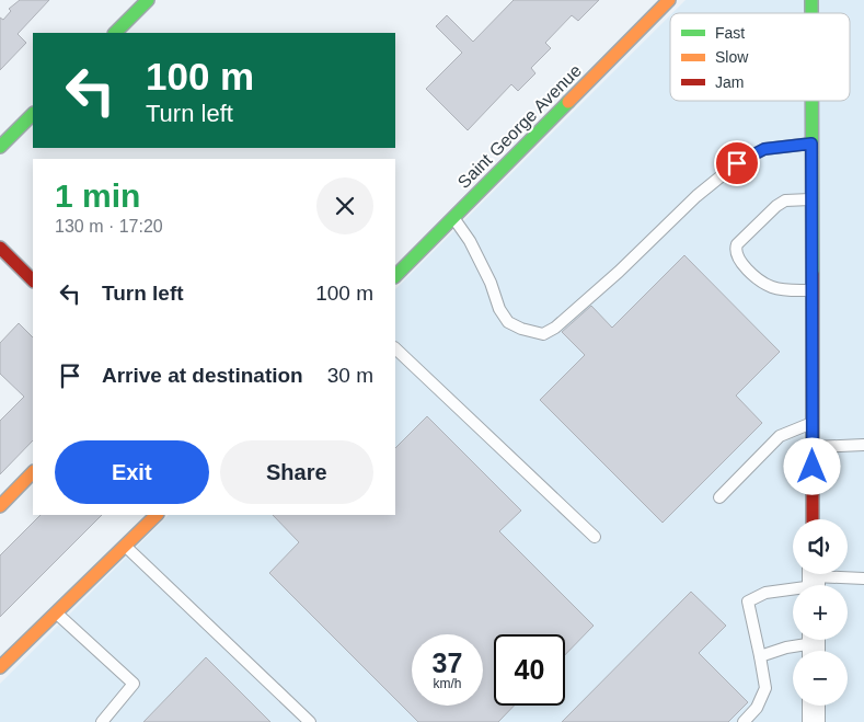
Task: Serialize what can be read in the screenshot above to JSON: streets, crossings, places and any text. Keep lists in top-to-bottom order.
{
  "streets": {
    "street": ["Saint George Avenue"]
  },
  "legend": ["Fast", "Slow", "Jam"],
  "page": {
    "turn": ["100 m", "Turn left"],
    "heading": ["1 min", "130 m · 17:20"],
    "list": [
      {
        "name": "Turn left",
        "value": "100 m"
      },
      {
        "name": "Arrive at destination",
        "value": "30 m"
      }
    ],
    "buttons": ["Exit", "Share"],
    "map_buttons": ["+", "−"],
    "speed": "37 km/h",
    "limit": "40"
  }
}
